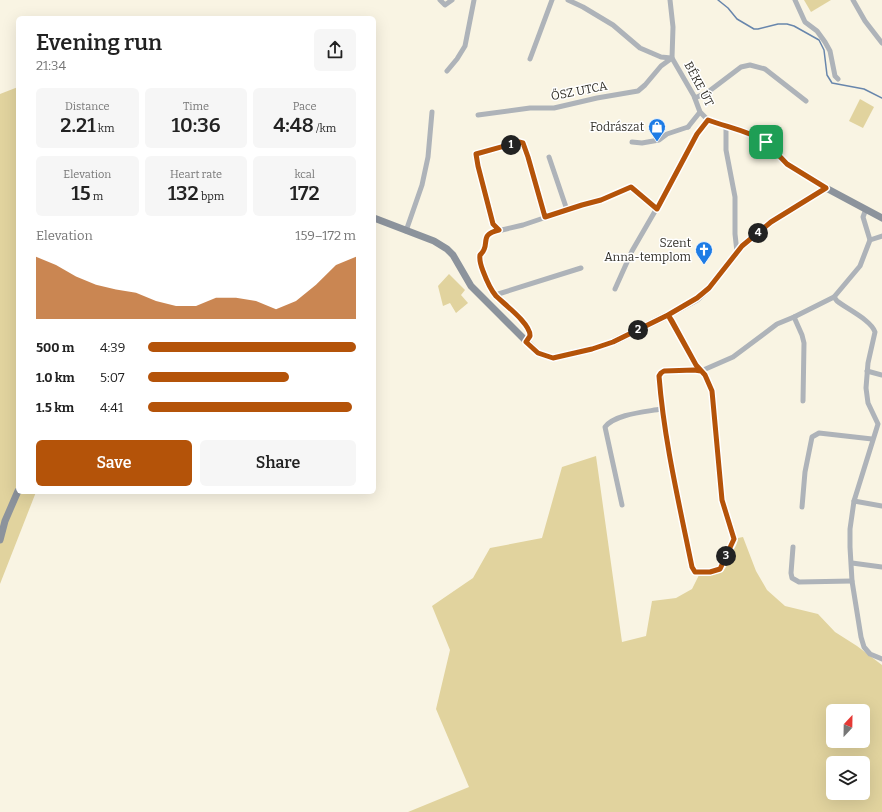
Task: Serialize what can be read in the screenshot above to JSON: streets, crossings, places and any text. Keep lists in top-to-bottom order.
{
  "streets": {
    "main road": ["BÉKE ÚT"],
    "street": ["ŐSZ UTCA"]
  },
  "crossings": [
    ["BÉKE ÚT", "ŐSZ UTCA"]
  ],
  "places": {
    "shop": ["Fodrászat"],
    "church": ["Szent Anna-templom"]
  },
  "north": "top",
  "page": {
    "heading": ["Evening run", "21:34"],
    "stats": [
      ["Distance", "2.21 km"],
      ["Time", "10:36"],
      ["Pace", "4:48 /km"],
      ["Elevation", "15 m"],
      ["Heart rate", "132 bpm"],
      ["kcal", "172"]
    ],
    "pins": [
      "1",
      "4",
      "2",
      "3"
    ],
    "chart": ["Elevation", "159–172 m"],
    "list": [
      {
        "name": "500 m",
        "note": "4:39"
      },
      {
        "name": "1.0 km",
        "note": "5:07"
      },
      {
        "name": "1.5 km",
        "note": "4:41"
      }
    ],
    "buttons": ["Save", "Share"]
  }
}
